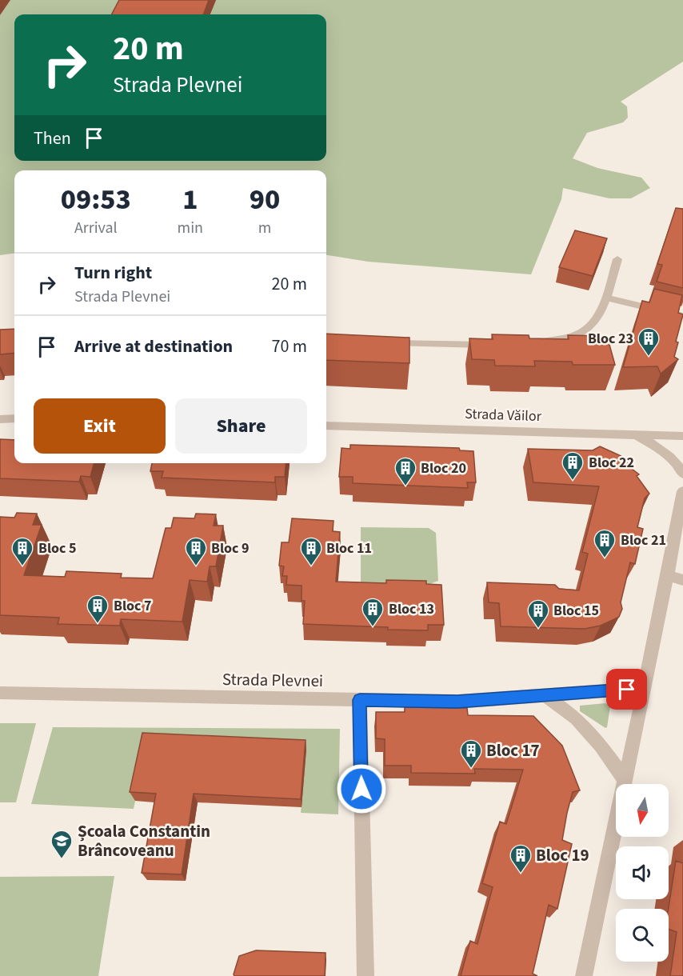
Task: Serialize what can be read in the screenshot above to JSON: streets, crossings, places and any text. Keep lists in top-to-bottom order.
{
  "streets": {
    "street": ["Strada Văilor", "Strada Plevnei"]
  },
  "places": {
    "building": [
      "Bloc 23",
      "Bloc 22",
      "Bloc 20",
      "Bloc 21",
      "Bloc 5",
      "Bloc 9",
      "Bloc 11",
      "Bloc 7",
      "Bloc 13",
      "Bloc 15",
      "Bloc 17",
      "Bloc 19"
    ],
    "school or university": ["Școala Constantin Brâncoveanu"]
  },
  "north": "bottom",
  "page": {
    "turn": ["20 m", "Strada Plevnei"],
    "then": "Then",
    "eta": [
      "09:53",
      "Arrival",
      "1",
      "min",
      "90",
      "m"
    ],
    "list": [
      {
        "name": "Turn right",
        "note": "Strada Plevnei",
        "value": "20 m"
      },
      {
        "name": "Arrive at destination",
        "value": "70 m"
      }
    ],
    "buttons": ["Exit", "Share"]
  }
}
